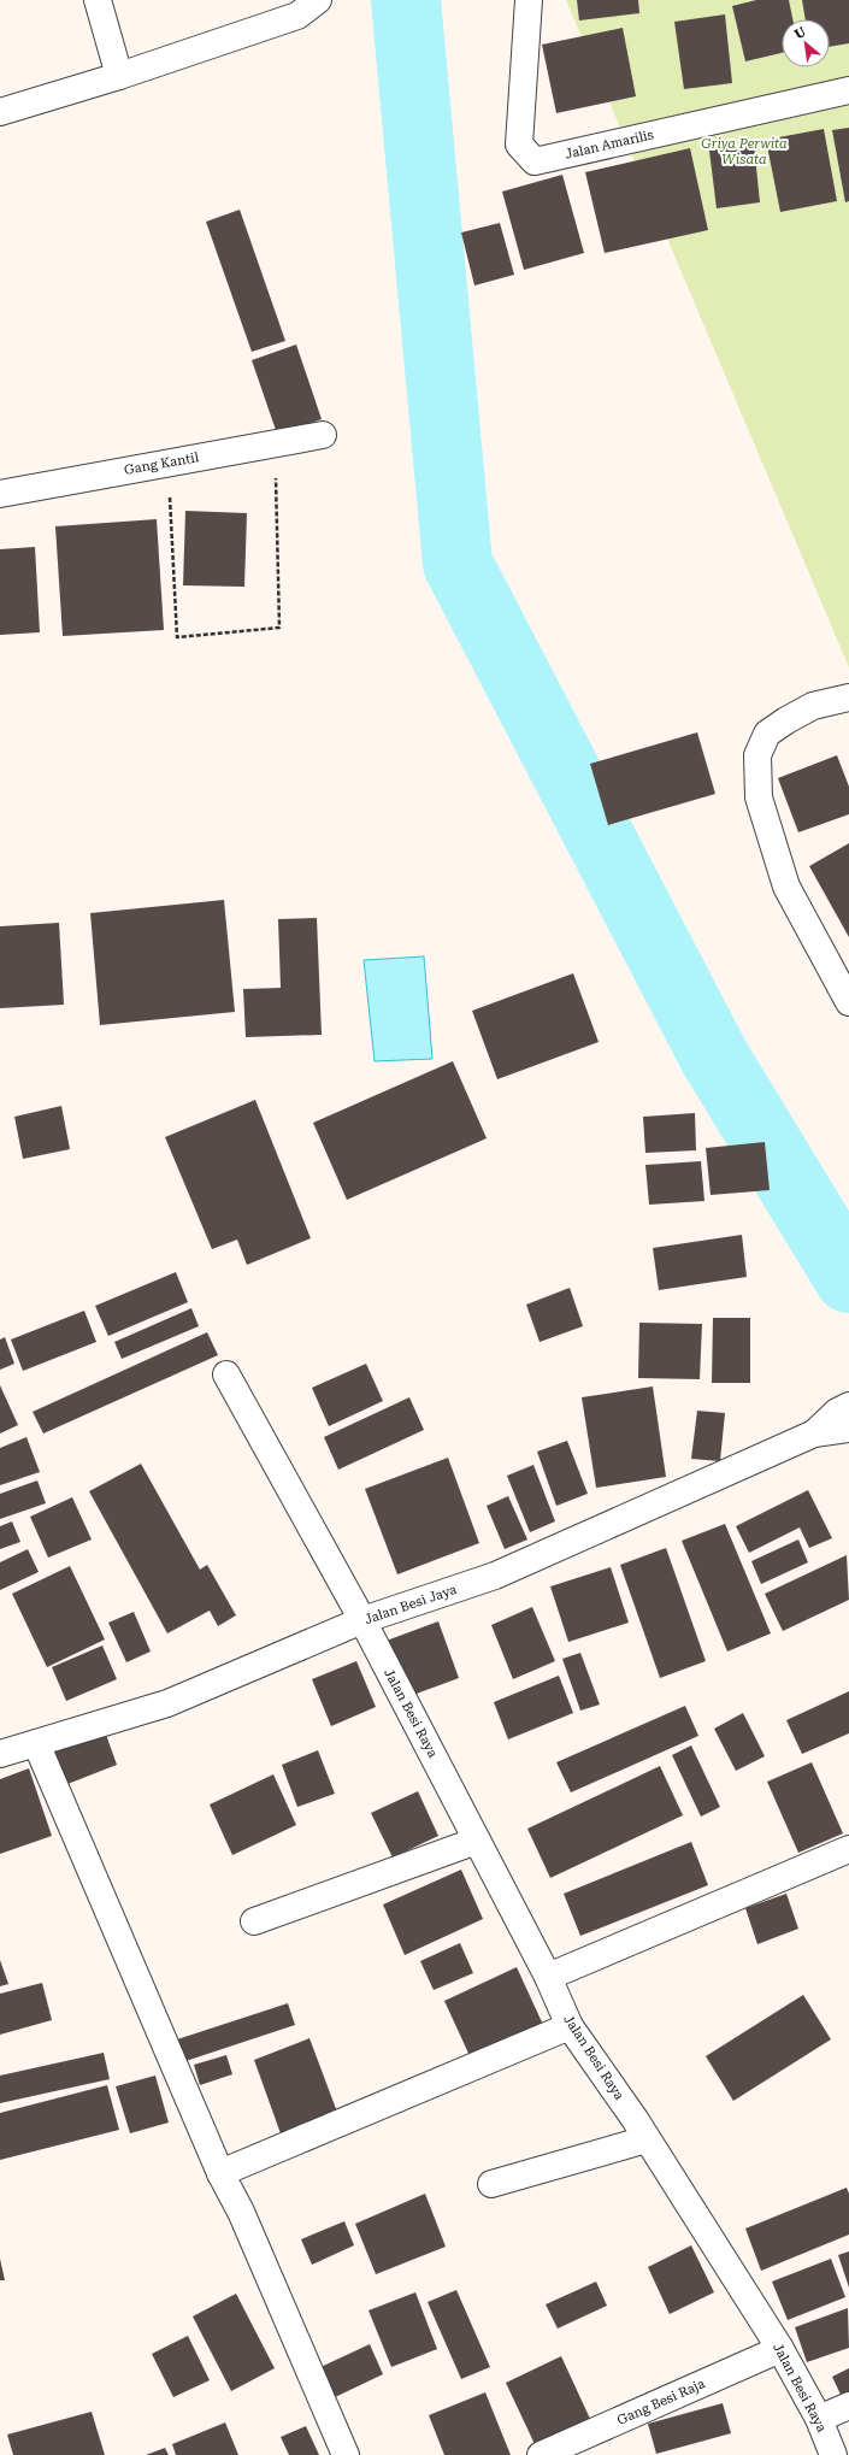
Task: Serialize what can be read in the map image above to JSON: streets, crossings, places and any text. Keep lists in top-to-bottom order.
{
  "streets": {
    "street": [
      "Jalan Amarilis",
      "Gang Kantil",
      "Jalan Besi Jaya",
      "Jalan Besi Raya",
      "Gang Besi Raja"
    ]
  },
  "crossings": [
    ["Jalan Besi Jaya", "Jalan Besi Raya"],
    ["Jalan Besi Raya", "Gang Besi Raja"]
  ],
  "parks": ["Griya Perwita Wisata"],
  "north": "top left"
}
